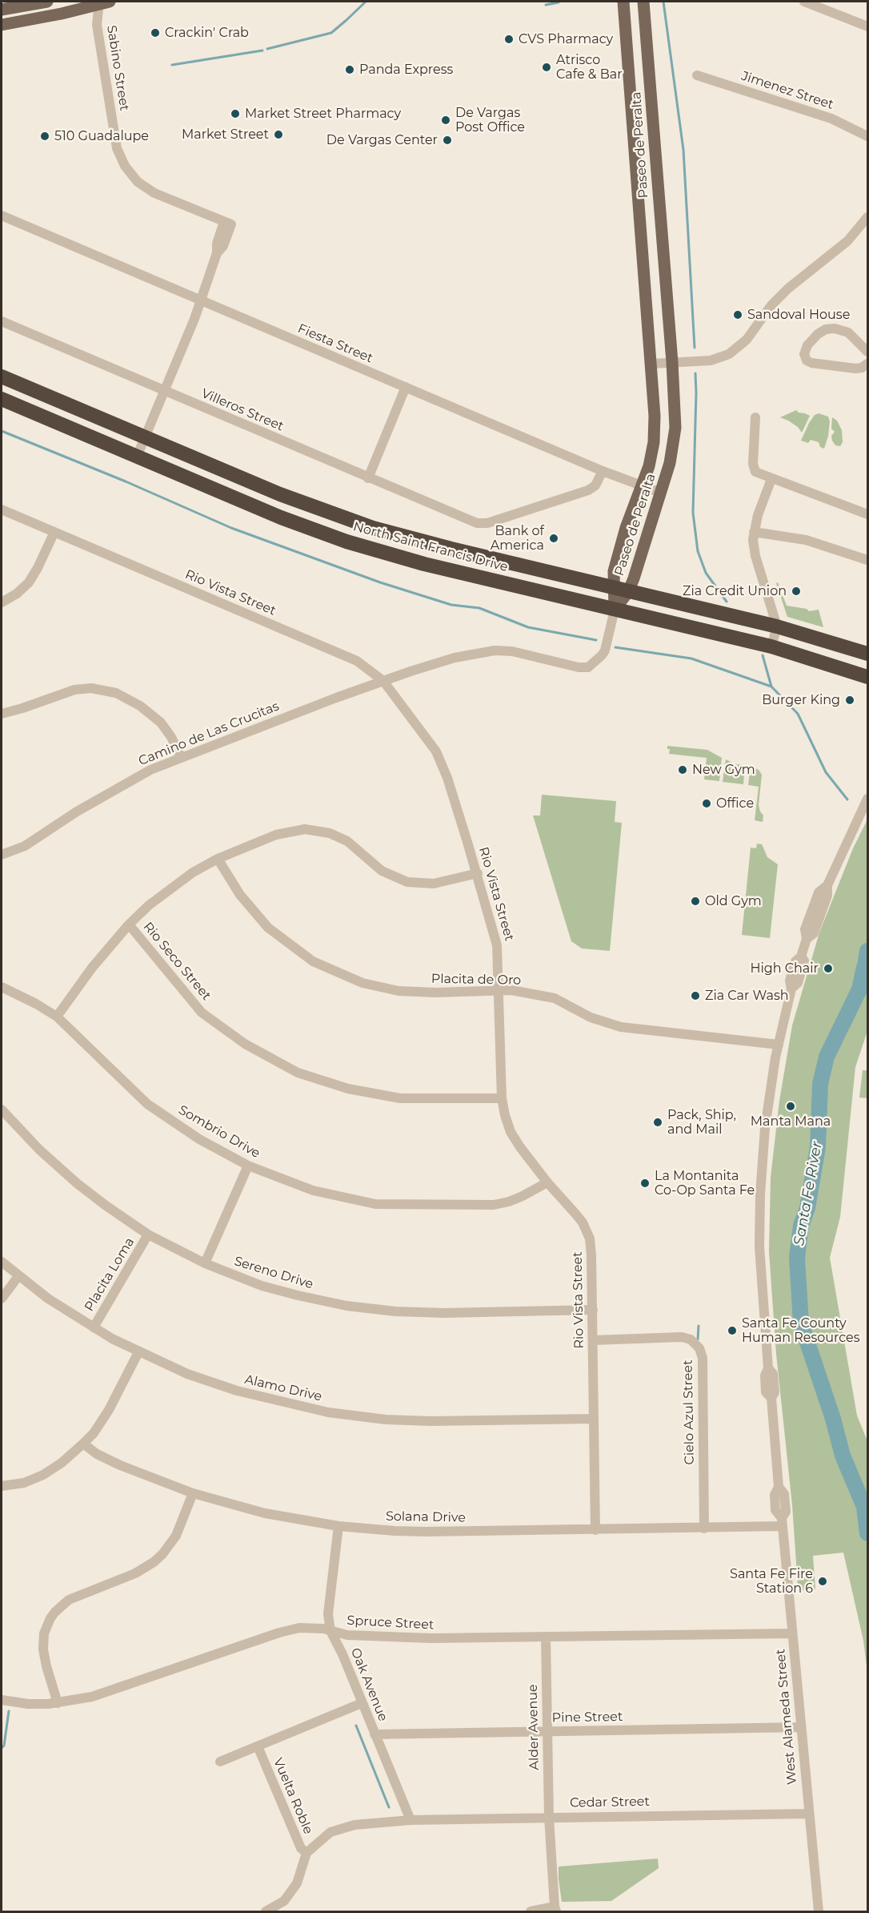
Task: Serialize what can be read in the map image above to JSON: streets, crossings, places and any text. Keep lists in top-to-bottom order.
{
  "streets": {
    "highway": ["North Saint Francis Drive"],
    "main road": ["Paseo de Peralta"],
    "street": [
      "Sabino Street",
      "Jimenez Street",
      "Fiesta Street",
      "Villeros Street",
      "Rio Vista Street",
      "Camino de Las Crucitas",
      "Rio Seco Street",
      "Placita de Oro",
      "Sombrio Drive",
      "Sereno Drive",
      "Placita Loma",
      "Alamo Drive",
      "Cielo Azul Street",
      "Solana Drive",
      "Spruce Street",
      "Oak Avenue",
      "West Alameda Street",
      "Pine Street",
      "Alder Avenue",
      "Vuelta Roble",
      "Cedar Street"
    ]
  },
  "crossings": [
    ["Sabino Street", "Fiesta Street"],
    ["Sabino Street", "Villeros Street"],
    ["Sabino Street", "North Saint Francis Drive"],
    ["Paseo de Peralta", "Fiesta Street"],
    ["Paseo de Peralta", "North Saint Francis Drive"],
    ["Fiesta Street", "Villeros Street"],
    ["Rio Vista Street", "Camino de Las Crucitas"],
    ["Rio Vista Street", "Rio Seco Street"],
    ["Rio Vista Street", "Placita de Oro"],
    ["Rio Vista Street", "Sombrio Drive"],
    ["Rio Vista Street", "Sereno Drive"],
    ["Rio Vista Street", "Alamo Drive"],
    ["Rio Vista Street", "Cielo Azul Street"],
    ["Rio Vista Street", "Solana Drive"],
    ["Placita de Oro", "West Alameda Street"],
    ["Sereno Drive", "Placita Loma"],
    ["Placita Loma", "Alamo Drive"],
    ["Cielo Azul Street", "Solana Drive"],
    ["Solana Drive", "Oak Avenue"],
    ["Solana Drive", "West Alameda Street"],
    ["Spruce Street", "Oak Avenue"],
    ["Spruce Street", "West Alameda Street"],
    ["Spruce Street", "Alder Avenue"],
    ["Oak Avenue", "Pine Street"],
    ["Oak Avenue", "Vuelta Roble"],
    ["Oak Avenue", "Cedar Street"],
    ["West Alameda Street", "Pine Street"],
    ["West Alameda Street", "Cedar Street"],
    ["Pine Street", "Alder Avenue"],
    ["Alder Avenue", "Cedar Street"],
    ["Vuelta Roble", "Cedar Street"]
  ],
  "water": ["Santa Fe River"],
  "places": [
    "Crackin' Crab",
    "CVS Pharmacy",
    "Atrisco Cafe & Bar",
    "Panda Express",
    "Market Street Pharmacy",
    "De Vargas Post Office",
    "Market Street",
    "510 Guadalupe",
    "De Vargas Center",
    "Sandoval House",
    "Bank of America",
    "Zia Credit Union",
    "Burger King",
    "New Gym",
    "Office",
    "Old Gym",
    "High Chair",
    "Zia Car Wash",
    "Manta Mana",
    "Pack, Ship, and Mail",
    "La Montanita Co-Op Santa Fe",
    "Santa Fe County Human Resources",
    "Santa Fe Fire Station 6"
  ]
}
